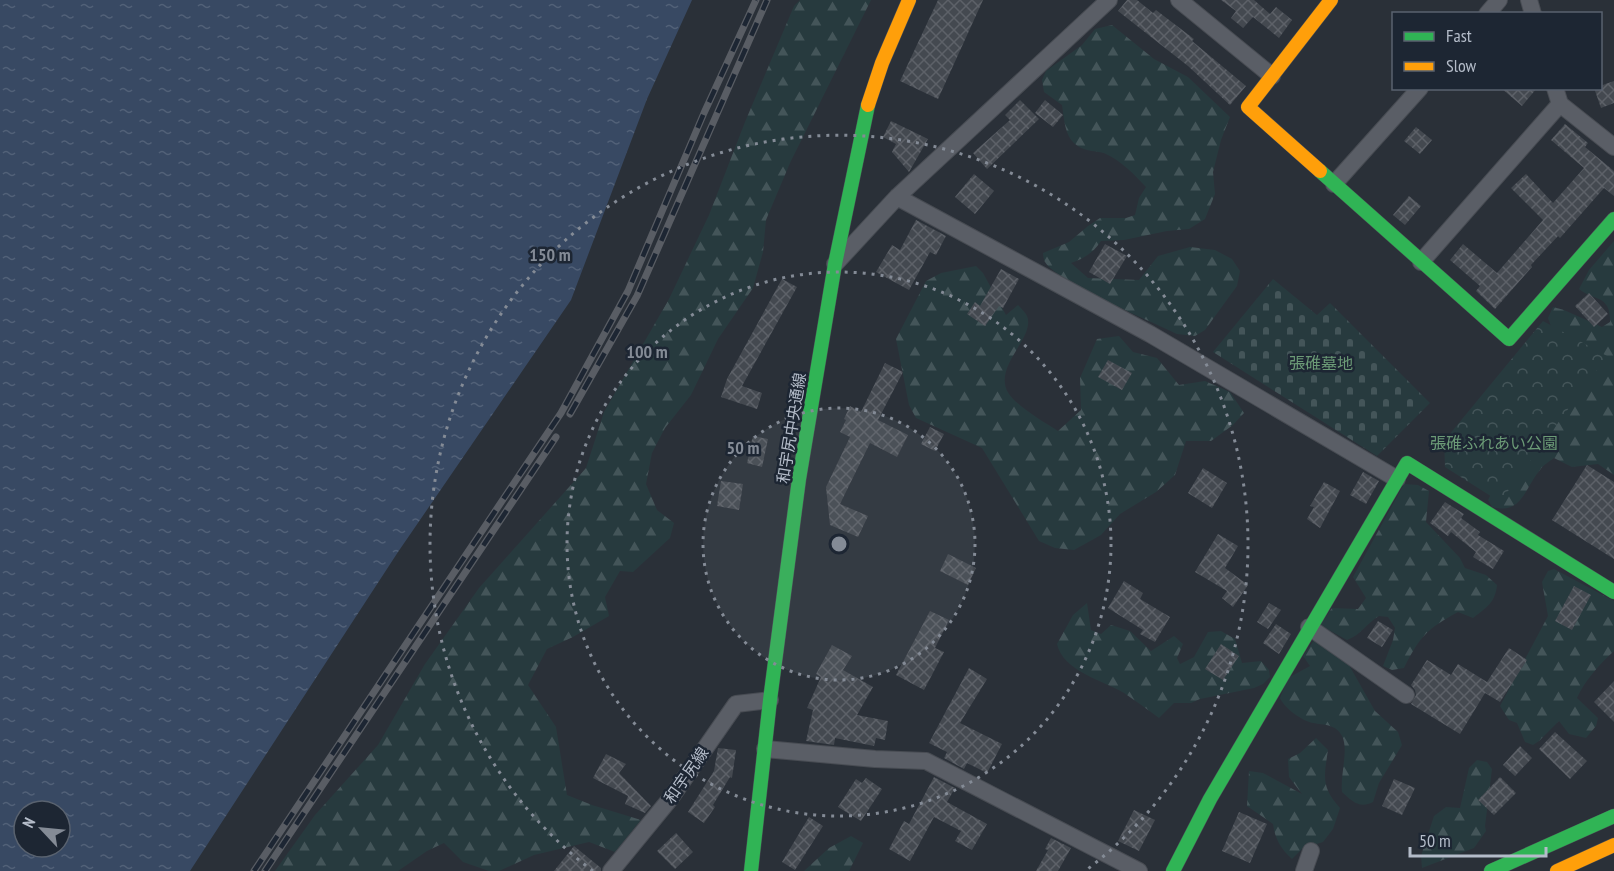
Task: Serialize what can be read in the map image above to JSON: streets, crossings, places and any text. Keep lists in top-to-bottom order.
{
  "streets": {
    "main road": ["和宇尻中央通線"],
    "street": ["和宇尻線"]
  },
  "crossings": [
    ["和宇尻中央通線", "和宇尻線"]
  ],
  "parks": ["張碓墓地", "張碓ふれあい公園"],
  "legend": ["Fast", "Slow"],
  "scale_bar": "50 m",
  "north": "top left",
  "rings": ["150 m", "100 m", "50 m"]
}
